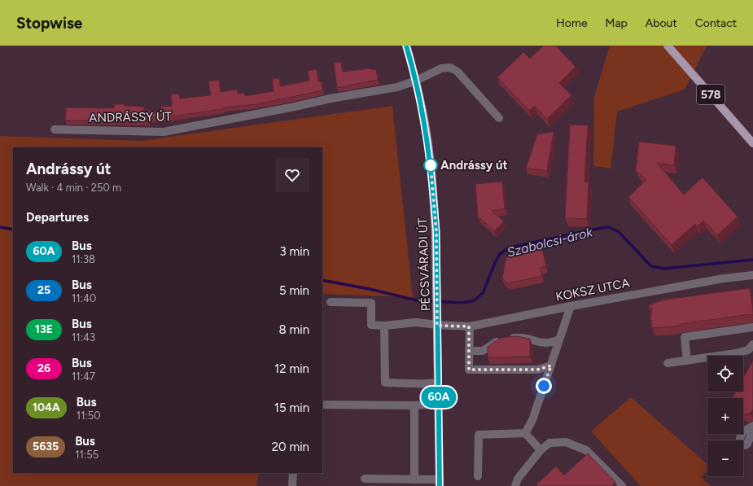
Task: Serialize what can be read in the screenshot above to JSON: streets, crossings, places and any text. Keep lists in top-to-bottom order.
{
  "streets": {
    "main road": ["578", "PÉCSVÁRADI ÚT"],
    "street": ["ANDRÁSSY ÚT", "KOKSZ UTCA"]
  },
  "crossings": [
    ["ANDRÁSSY ÚT", "PÉCSVÁRADI ÚT"],
    ["PÉCSVÁRADI ÚT", "KOKSZ UTCA"]
  ],
  "water": ["Szabolcsi-árok"],
  "places": ["Andrássy út"],
  "lines": ["bus line 60A"],
  "page": {
    "header": "Stopwise",
    "nav": [
      "Home",
      "Map",
      "About",
      "Contact"
    ],
    "on_map": "60A",
    "heading": [
      ["Andrássy út", "Walk · 4 min · 250 m"],
      "Departures"
    ],
    "list": [
      {
        "mark": "60A",
        "name": "Bus",
        "note": "11:38",
        "value": "3 min"
      },
      {
        "mark": "25",
        "name": "Bus",
        "note": "11:40",
        "value": "5 min"
      },
      {
        "mark": "13E",
        "name": "Bus",
        "note": "11:43",
        "value": "8 min"
      },
      {
        "mark": "26",
        "name": "Bus",
        "note": "11:47",
        "value": "12 min"
      },
      {
        "mark": "104A",
        "name": "Bus",
        "note": "11:50",
        "value": "15 min"
      },
      {
        "mark": "5635",
        "name": "Bus",
        "note": "11:55",
        "value": "20 min"
      }
    ],
    "map_buttons": ["+", "−"]
  }
}
